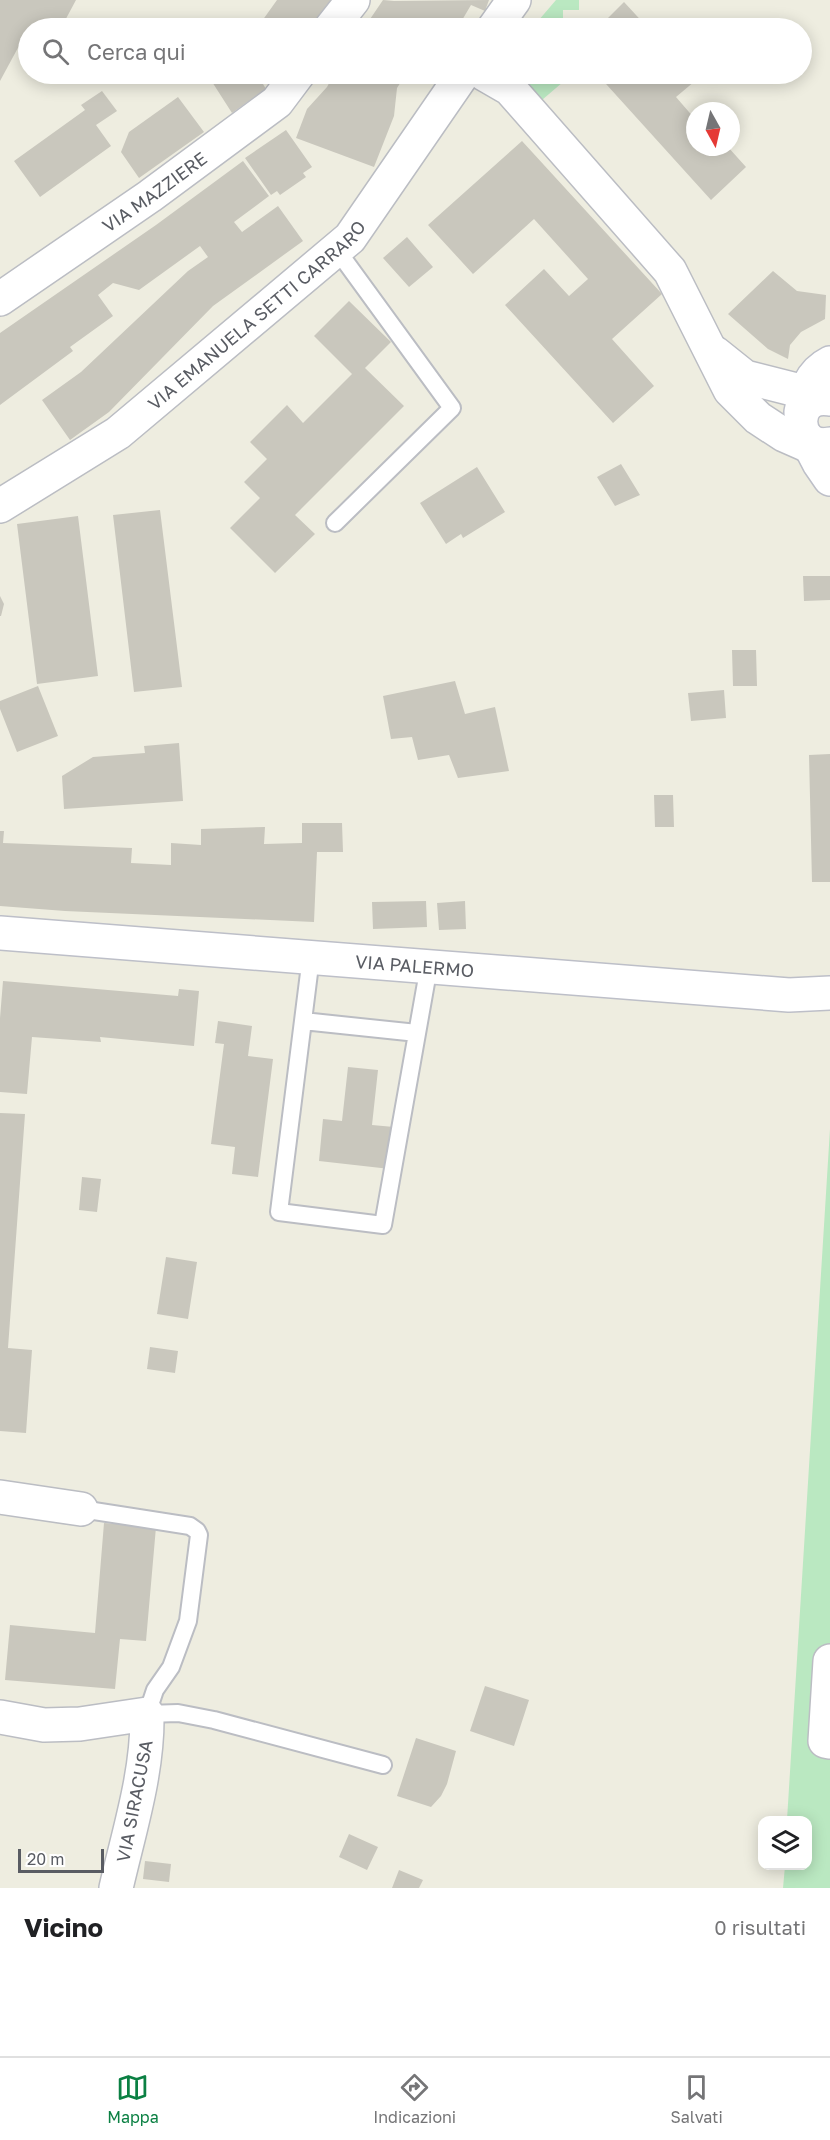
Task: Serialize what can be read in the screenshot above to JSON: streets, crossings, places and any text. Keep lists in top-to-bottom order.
{
  "streets": {
    "street": [
      "VIA MAZZIERE",
      "VIA EMANUELA SETTI CARRARO",
      "VIA PALERMO",
      "VIA SIRACUSA"
    ]
  },
  "scale_bar": "20 m",
  "north": "bottom",
  "page": {
    "search": "Cerca qui",
    "scale": "20 m",
    "heading": ["Vicino", "0 risultati"],
    "nav": ["Mappa", "Indicazioni", "Salvati"]
  }
}
